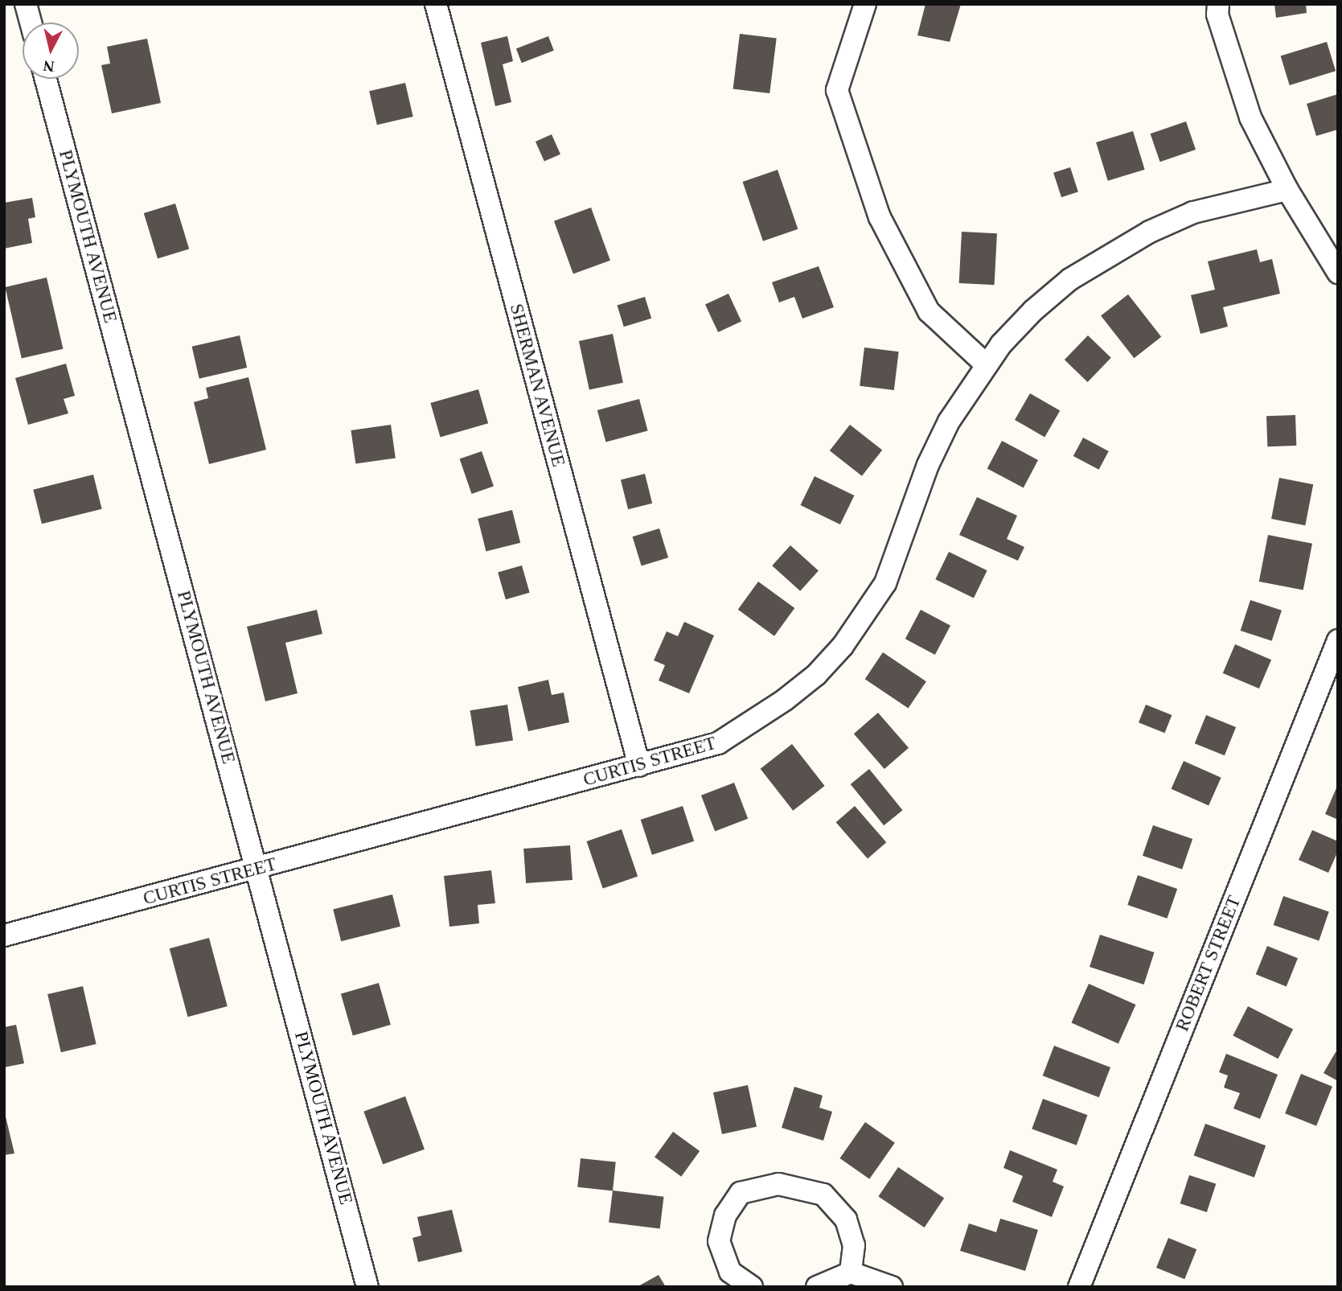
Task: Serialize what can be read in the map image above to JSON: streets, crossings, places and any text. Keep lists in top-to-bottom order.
{
  "streets": {
    "street": [
      "PLYMOUTH AVENUE",
      "SHERMAN AVENUE",
      "CURTIS STREET",
      "ROBERT STREET"
    ]
  },
  "crossings": [
    ["PLYMOUTH AVENUE", "CURTIS STREET"],
    ["SHERMAN AVENUE", "CURTIS STREET"]
  ],
  "north": "bottom"
}
